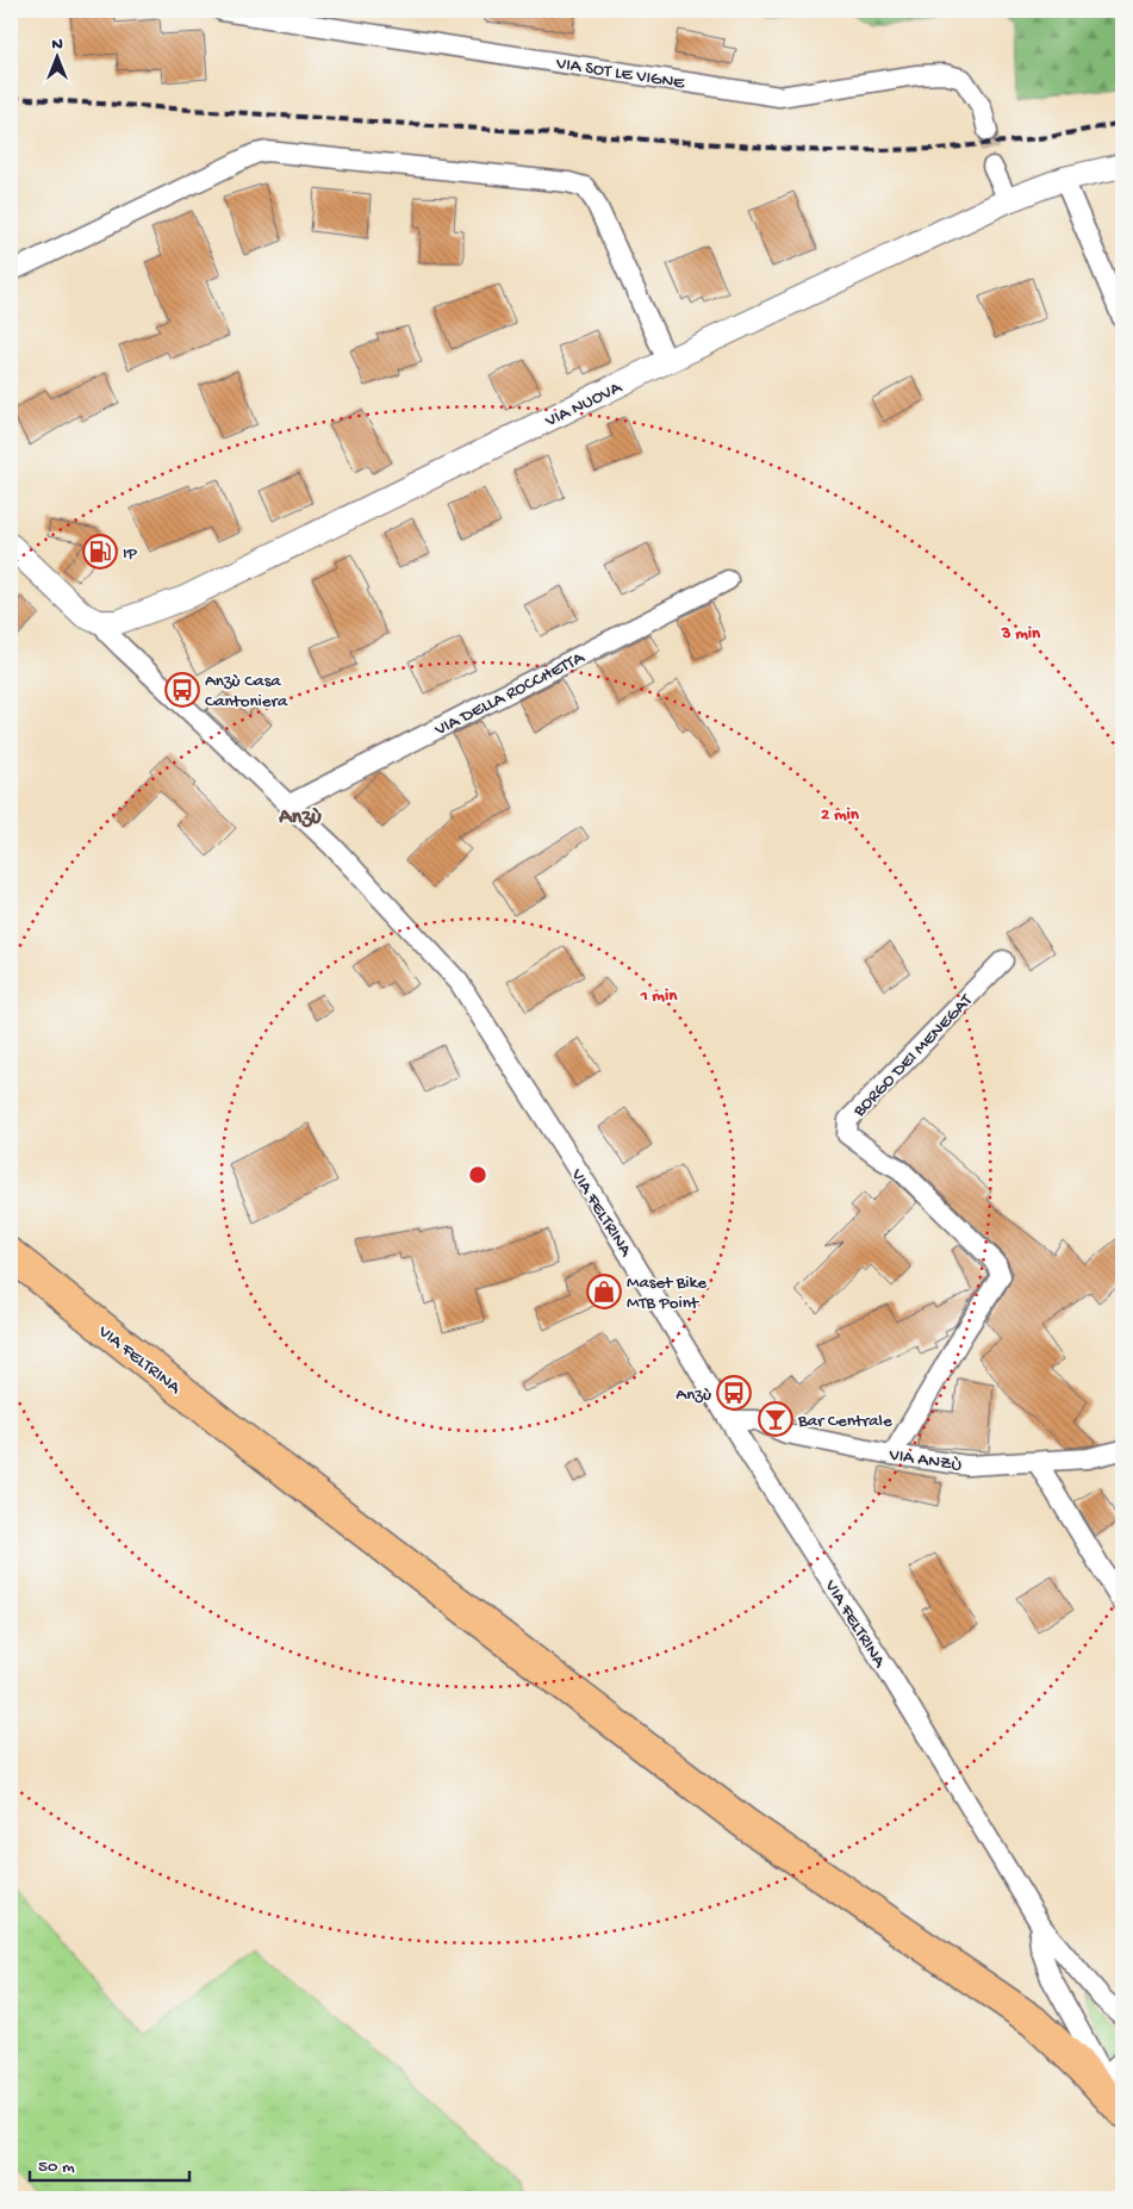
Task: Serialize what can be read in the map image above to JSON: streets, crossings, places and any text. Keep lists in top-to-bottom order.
{
  "streets": {
    "main road": ["VIA FELTRINA"],
    "street": [
      "VIA SOT LE VIGNE",
      "VIA NUOVA",
      "VIA DELLA ROCCHETTA",
      "BORGO DEI MENEGAT",
      "VIA ANZÙ"
    ]
  },
  "crossings": [
    ["VIA NUOVA", "VIA FELTRINA"],
    ["VIA DELLA ROCCHETTA", "VIA FELTRINA"],
    ["BORGO DEI MENEGAT", "VIA ANZÙ"],
    ["VIA FELTRINA", "VIA ANZÙ"]
  ],
  "districts": ["Anzù"],
  "places": {
    "fuel station": ["IP"],
    "bus stop": ["Anzù Casa Cantoniera", "Anzù"],
    "shop": ["Maset Bike MTB Point"],
    "bar": ["Bar Centrale"]
  },
  "scale_bar": "50 m",
  "north": "top",
  "rings": ["3 min", "2 min", "1 min"]
}
